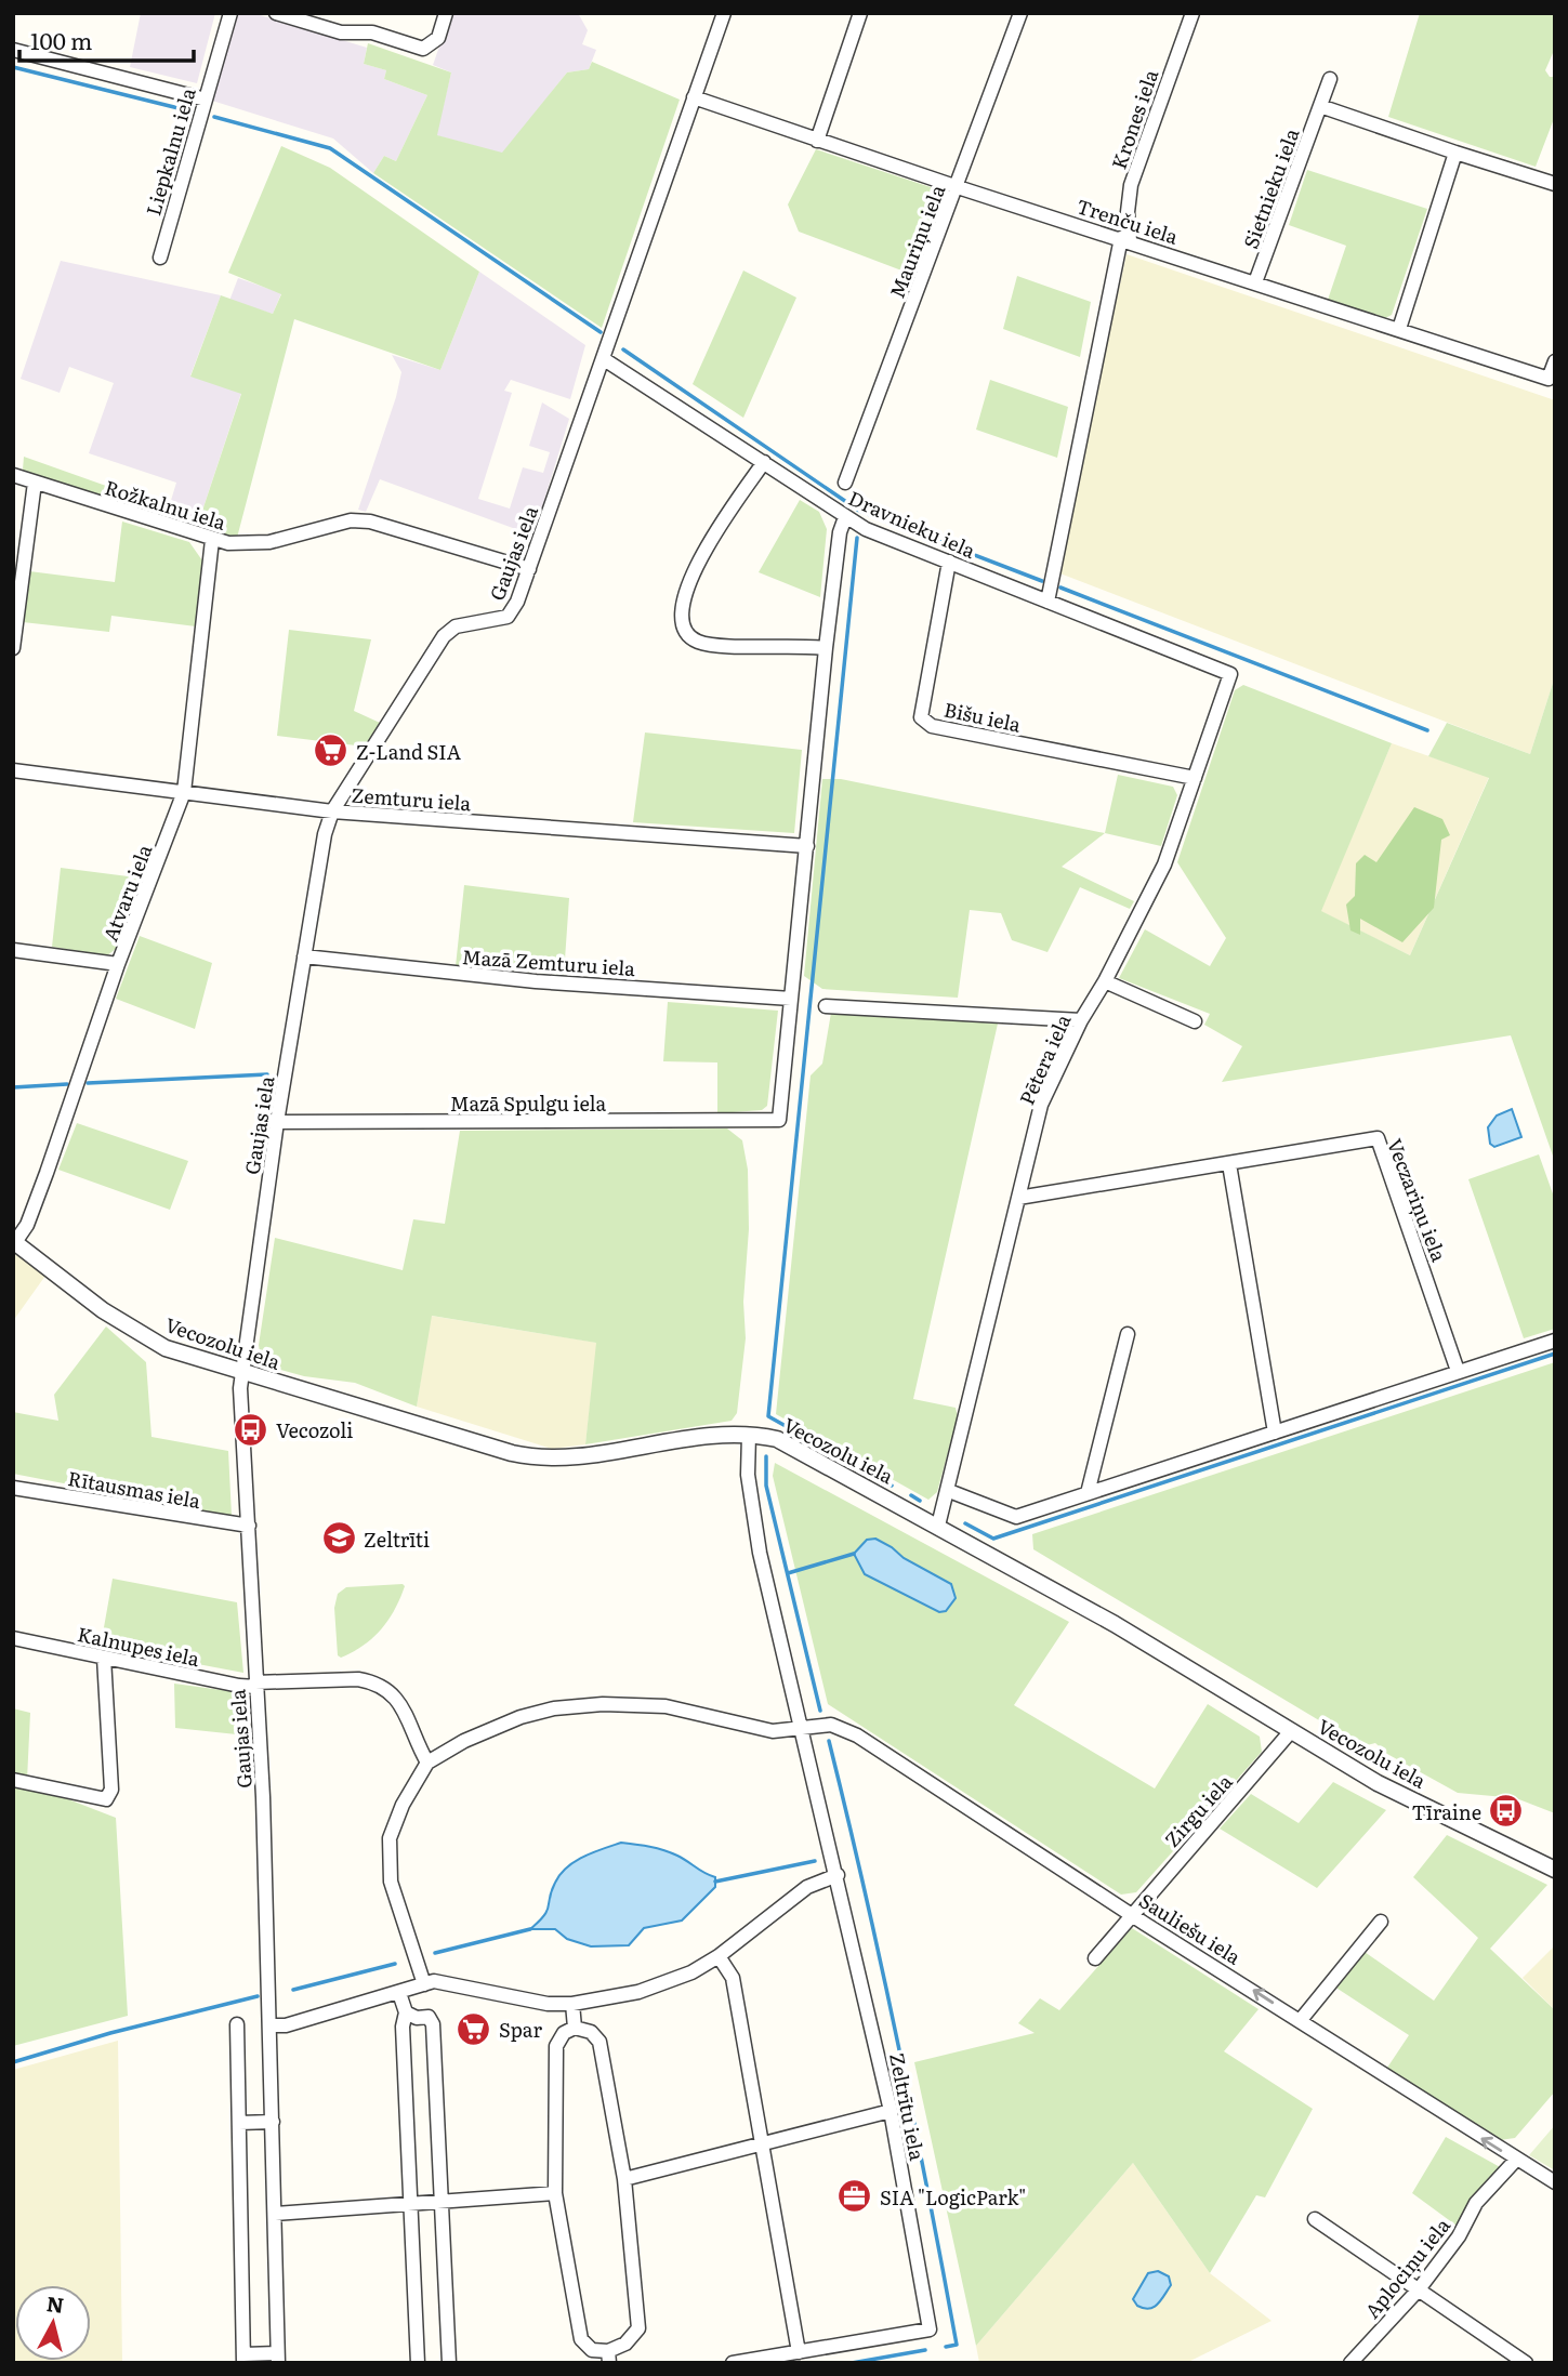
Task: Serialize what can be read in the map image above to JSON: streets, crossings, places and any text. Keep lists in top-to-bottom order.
{
  "streets": {
    "street": [
      "Krones iela",
      "Liepkalnu iela",
      "Sietnieku iela",
      "Trenču iela",
      "Mauriņu iela",
      "Rožkalnu iela",
      "Dravnieku iela",
      "Gaujas iela",
      "Bišu iela",
      "Zemturu iela",
      "Atvaru iela",
      "Mazā Zemturu iela",
      "Pētera iela",
      "Mazā Spulgu iela",
      "Veczariņu iela",
      "Vecozolu iela",
      "Rītausmas iela",
      "Kalnupes iela",
      "Zirgu iela",
      "Sauliešu iela",
      "Zeltrītu iela",
      "Aplociņu iela"
    ]
  },
  "crossings": [
    ["Krones iela", "Trenču iela"],
    ["Krones iela", "Dravnieku iela"],
    ["Sietnieku iela", "Trenču iela"],
    ["Trenču iela", "Mauriņu iela"],
    ["Trenču iela", "Gaujas iela"],
    ["Rožkalnu iela", "Gaujas iela"],
    ["Rožkalnu iela", "Atvaru iela"],
    ["Dravnieku iela", "Gaujas iela"],
    ["Dravnieku iela", "Bišu iela"],
    ["Dravnieku iela", "Pētera iela"],
    ["Gaujas iela", "Zemturu iela"],
    ["Gaujas iela", "Mazā Zemturu iela"],
    ["Gaujas iela", "Mazā Spulgu iela"],
    ["Gaujas iela", "Vecozolu iela"],
    ["Gaujas iela", "Rītausmas iela"],
    ["Gaujas iela", "Kalnupes iela"],
    ["Bišu iela", "Pētera iela"],
    ["Zemturu iela", "Atvaru iela"],
    ["Atvaru iela", "Vecozolu iela"],
    ["Mazā Zemturu iela", "Mazā Spulgu iela"],
    ["Pētera iela", "Veczariņu iela"],
    ["Pētera iela", "Vecozolu iela"],
    ["Vecozolu iela", "Zirgu iela"],
    ["Vecozolu iela", "Zeltrītu iela"],
    ["Zirgu iela", "Sauliešu iela"],
    ["Sauliešu iela", "Zeltrītu iela"],
    ["Sauliešu iela", "Aplociņu iela"]
  ],
  "one_way": ["Sauliešu iela"],
  "places": {
    "supermarket": ["Z-Land SIA", "Spar"],
    "bus stop": ["Vecozoli", "Tīraine"],
    "school or university": ["Zeltrīti"],
    "office": ["SIA \"LogicPark\""]
  },
  "scale_bar": "100 m",
  "north": "top"
}
